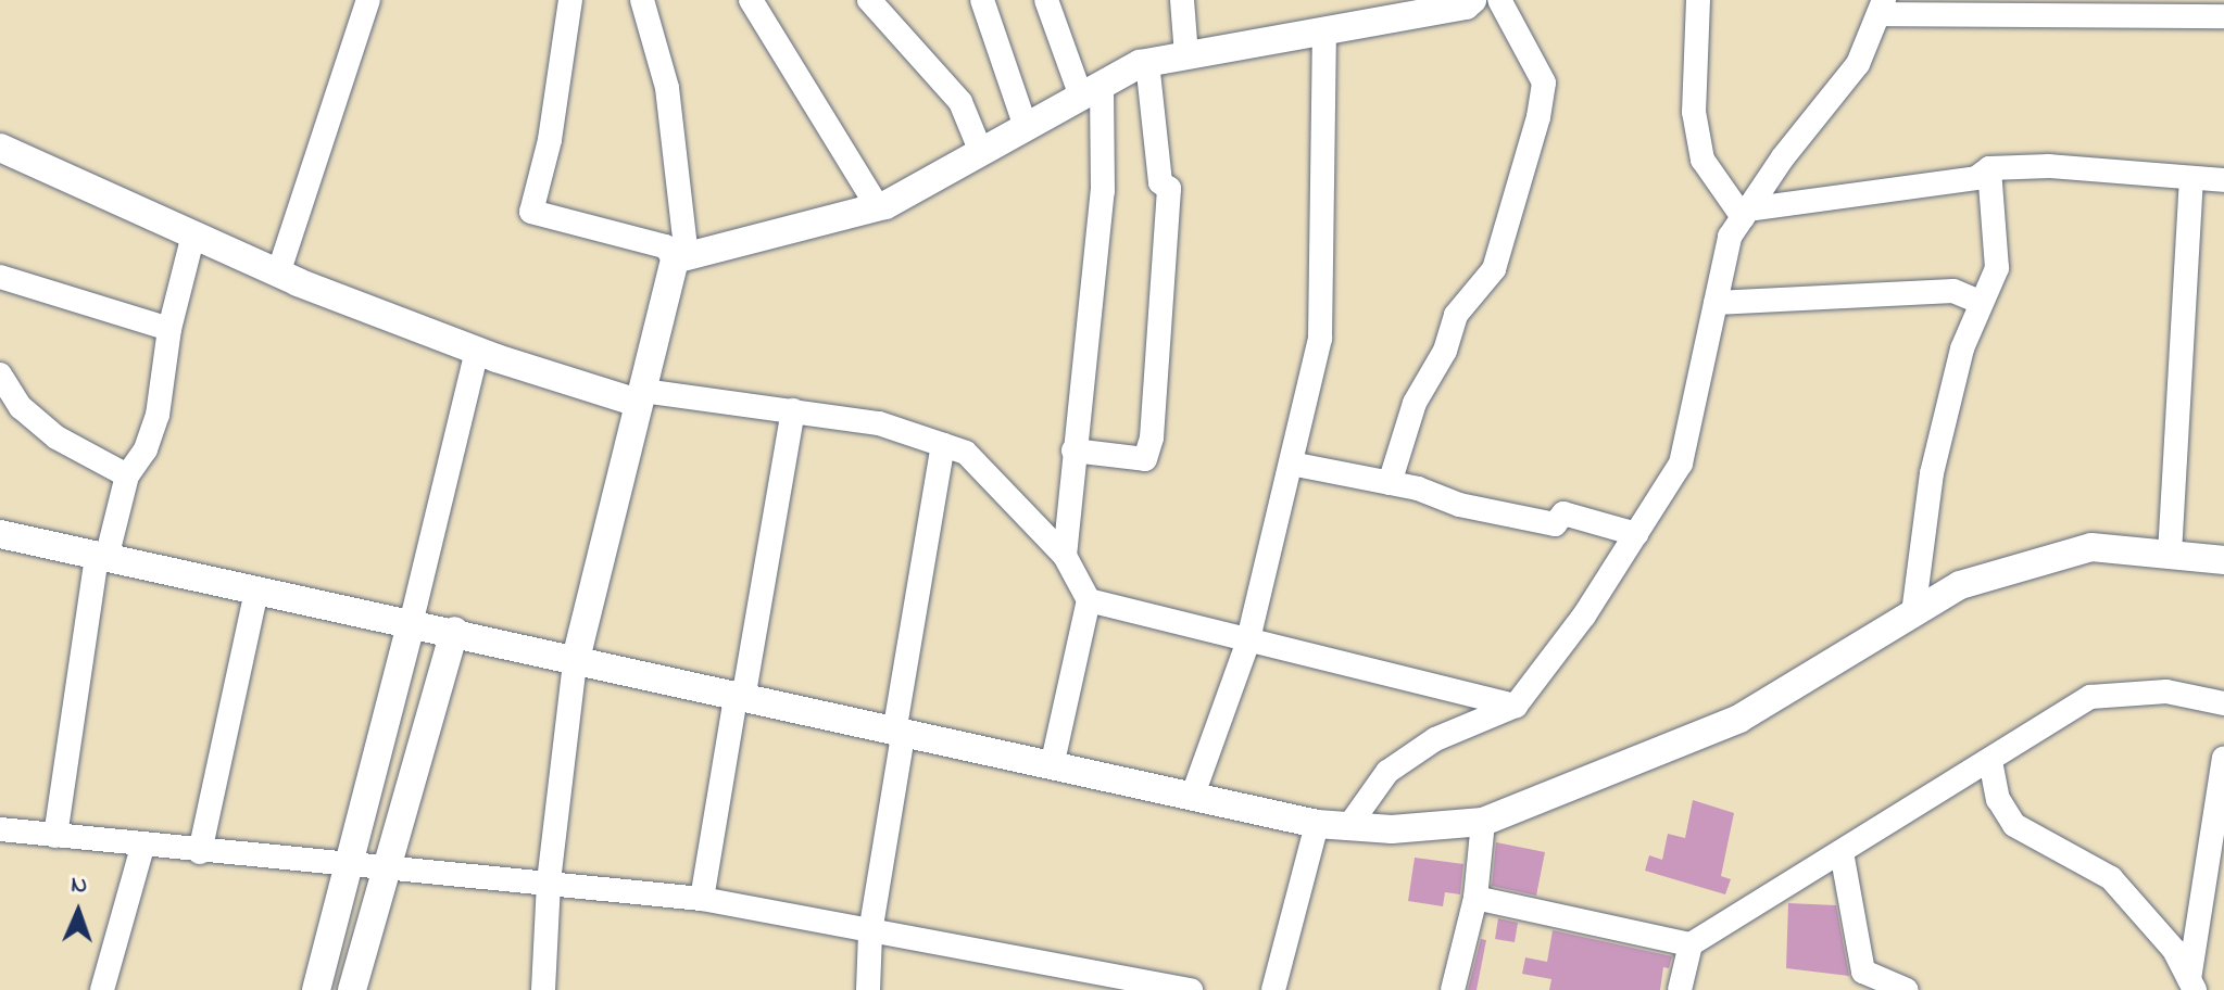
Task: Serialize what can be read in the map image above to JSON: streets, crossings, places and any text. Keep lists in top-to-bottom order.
{
  "north": "top"
}
